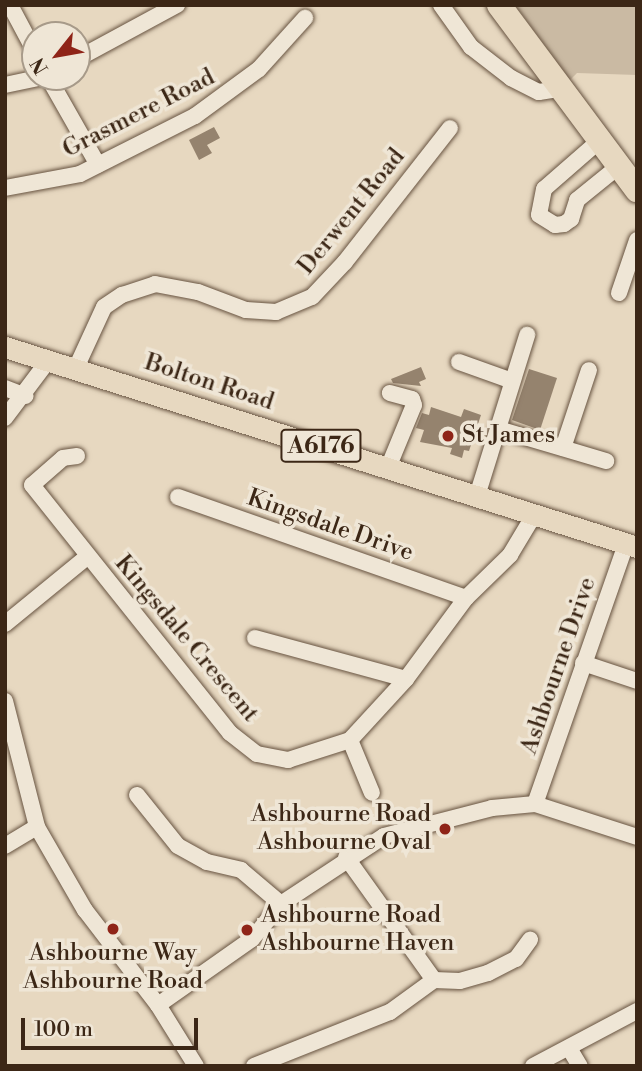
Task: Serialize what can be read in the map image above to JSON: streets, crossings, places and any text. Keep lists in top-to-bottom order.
{
  "streets": {
    "main road": ["Bolton Road", "A6176"],
    "street": [
      "Grasmere Road",
      "Derwent Road",
      "Kingsdale Drive",
      "Kingsdale Crescent",
      "Ashbourne Drive"
    ]
  },
  "crossings": [
    ["Derwent Road", "Bolton Road"],
    ["Bolton Road", "Kingsdale Crescent"],
    ["Bolton Road", "Ashbourne Drive"],
    ["Kingsdale Drive", "Kingsdale Crescent"]
  ],
  "places": [
    "St James",
    "Ashbourne Road Ashbourne Oval",
    "Ashbourne Way Ashbourne Road",
    "Ashbourne Road Ashbourne Haven"
  ],
  "scale_bar": "100 m",
  "north": "bottom left"
}
